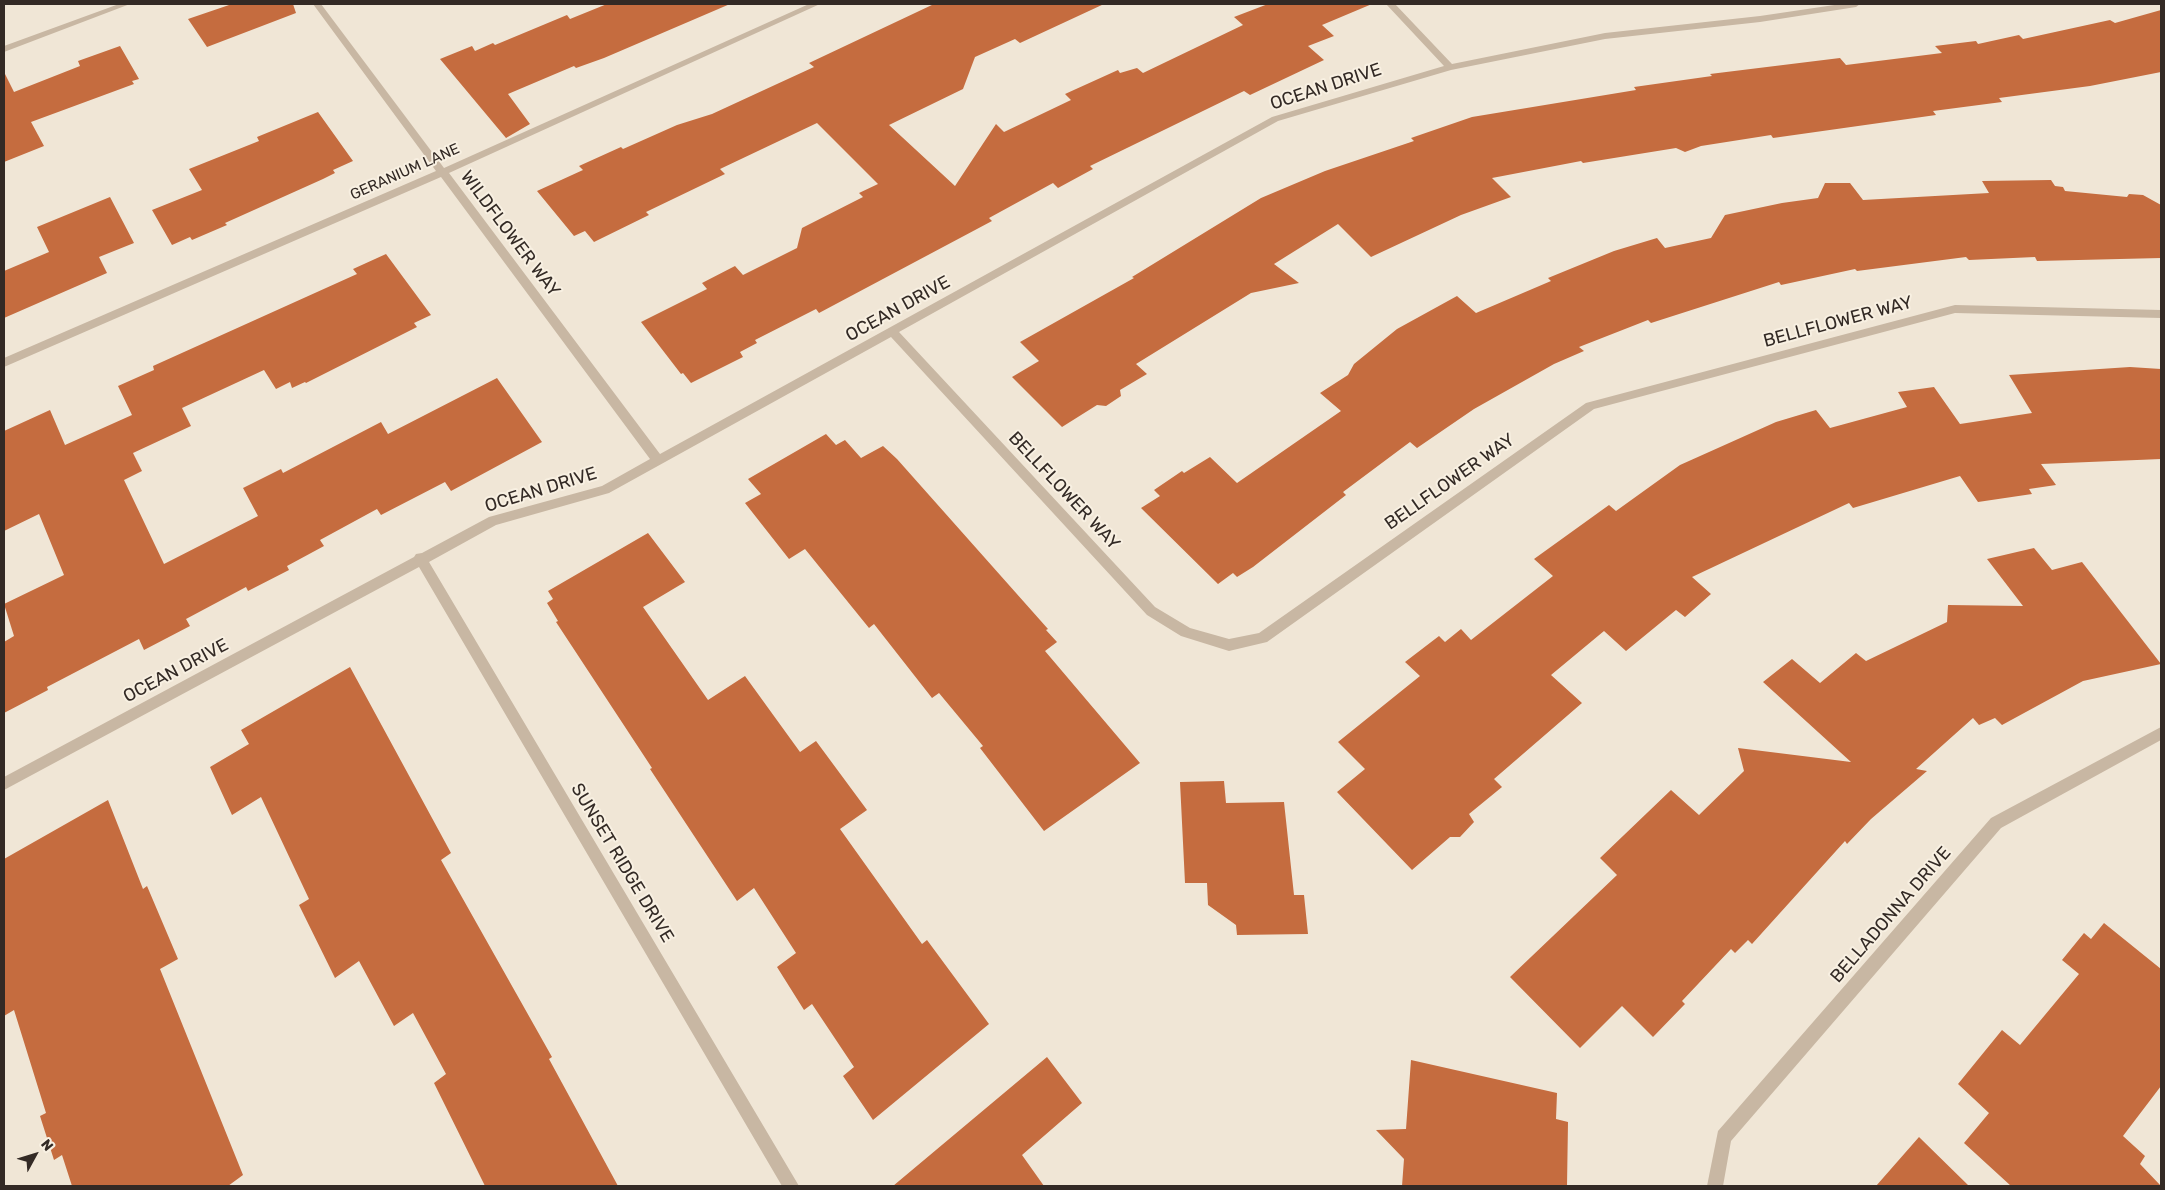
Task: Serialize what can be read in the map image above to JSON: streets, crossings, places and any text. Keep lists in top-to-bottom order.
{
  "streets": {
    "street": [
      "OCEAN DRIVE",
      "GERANIUM LANE",
      "WILDFLOWER WAY",
      "BELLFLOWER WAY",
      "SUNSET RIDGE DRIVE",
      "BELLADONNA DRIVE"
    ]
  },
  "crossings": [
    ["OCEAN DRIVE", "WILDFLOWER WAY"],
    ["OCEAN DRIVE", "BELLFLOWER WAY"],
    ["OCEAN DRIVE", "SUNSET RIDGE DRIVE"],
    ["GERANIUM LANE", "WILDFLOWER WAY"]
  ],
  "north": "top right"
}
